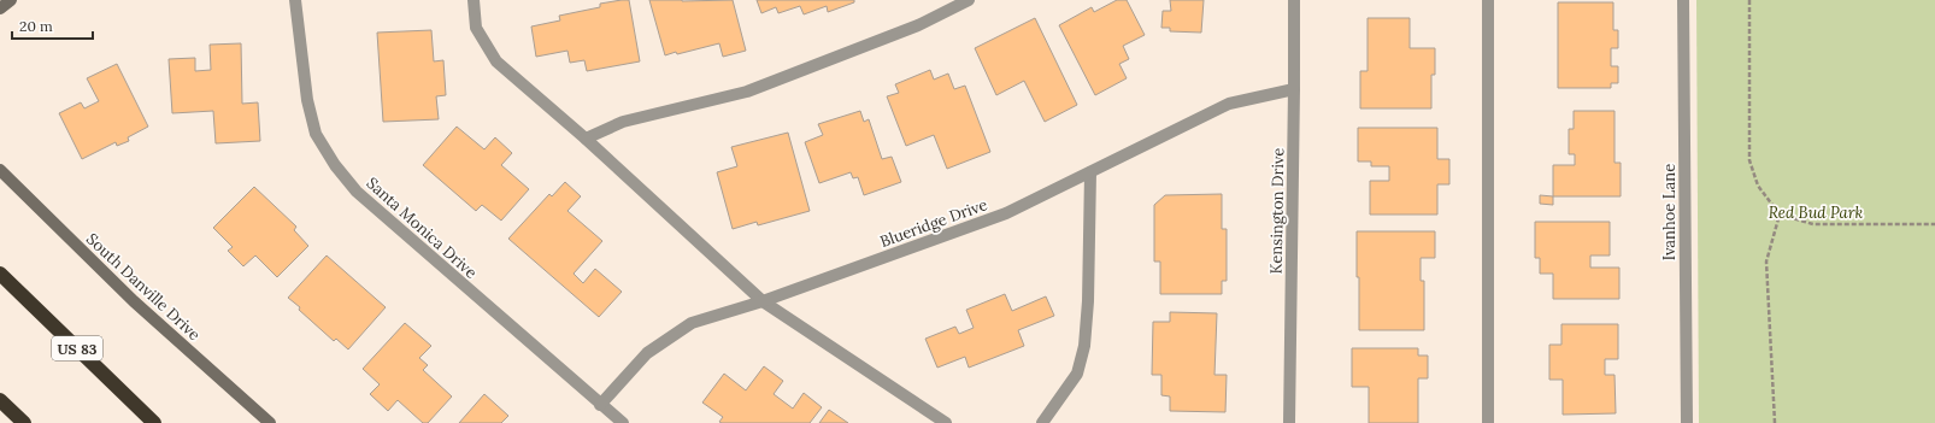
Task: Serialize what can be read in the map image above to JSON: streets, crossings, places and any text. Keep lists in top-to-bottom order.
{
  "streets": {
    "highway": ["US 83"],
    "main road": ["South Danville Drive"],
    "street": [
      "Kensington Drive",
      "Ivanhoe Lane",
      "Blueridge Drive",
      "Santa Monica Drive"
    ]
  },
  "crossings": [
    ["Kensington Drive", "Blueridge Drive"],
    ["Blueridge Drive", "Santa Monica Drive"]
  ],
  "parks": ["Red Bud Park"],
  "scale_bar": "20 m"
}
